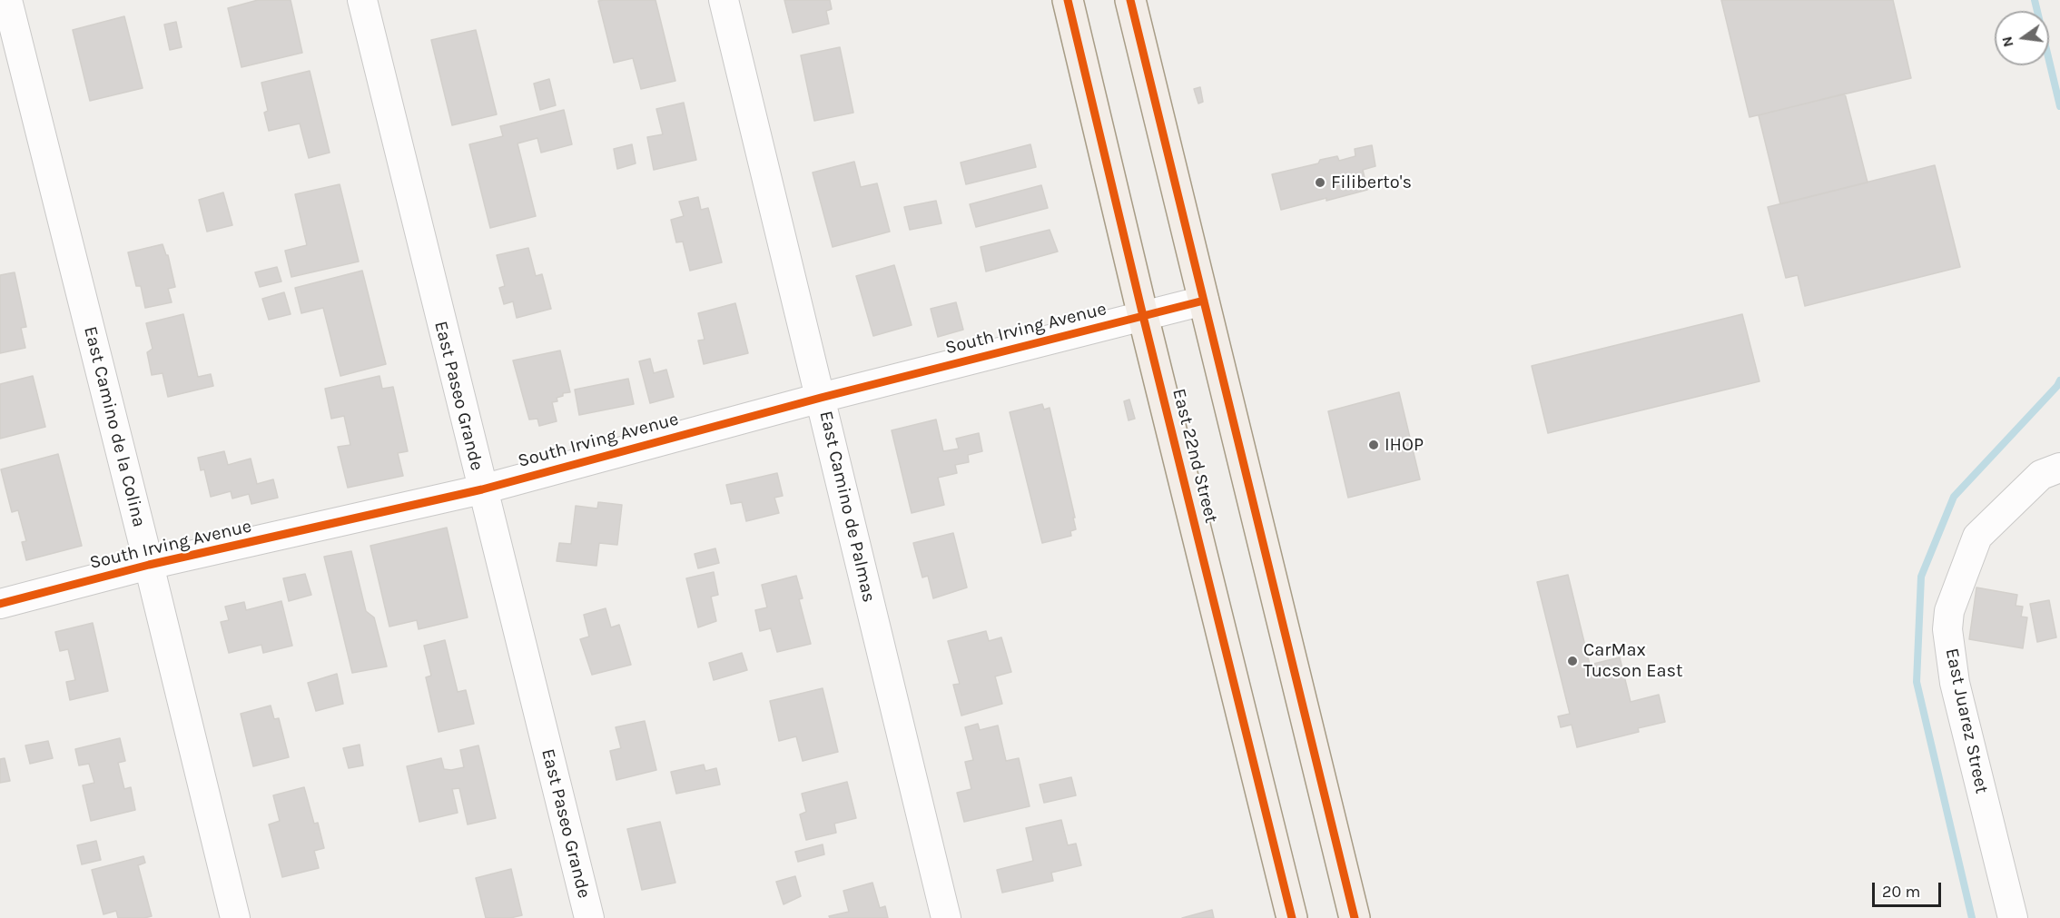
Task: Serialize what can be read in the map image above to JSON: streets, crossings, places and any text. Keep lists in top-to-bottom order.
{
  "streets": {
    "main road": ["East 22nd Street"],
    "street": [
      "South Irving Avenue",
      "East Paseo Grande",
      "East Camino de la Colina",
      "East Camino de Palmas",
      "East Juarez Street"
    ]
  },
  "crossings": [
    ["South Irving Avenue", "East Paseo Grande"],
    ["South Irving Avenue", "East Camino de la Colina"],
    ["South Irving Avenue", "East 22nd Street"],
    ["South Irving Avenue", "East Camino de Palmas"]
  ],
  "places": ["Filiberto's", "IHOP", "CarMax Tucson East"],
  "scale_bar": "20 m",
  "north": "left"
}
